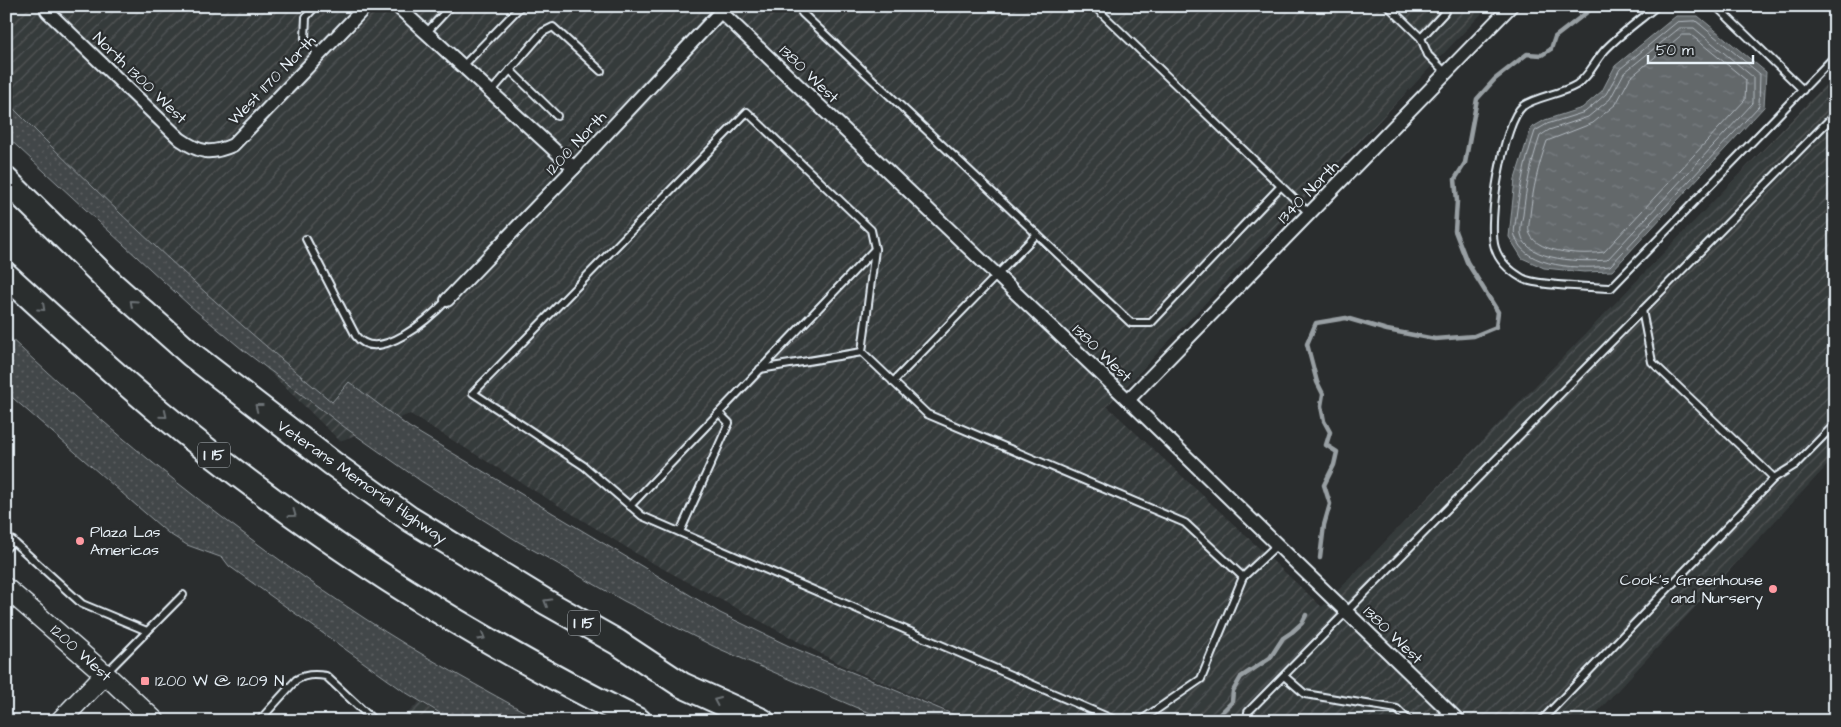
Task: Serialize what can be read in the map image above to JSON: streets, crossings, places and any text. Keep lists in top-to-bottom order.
{
  "streets": {
    "highway": ["I 15", "Veterans Memorial Highway"],
    "street": [
      "1380 West",
      "North 1300 West",
      "West 1170 North",
      "1200 North",
      "1340 North",
      "1200 West"
    ]
  },
  "crossings": [
    ["1380 West", "1200 North"],
    ["1380 West", "1340 North"],
    ["North 1300 West", "West 1170 North"]
  ],
  "places": {
    "other": ["Plaza Las Americas", "Cook's Greenhouse and Nursery"],
    "transit": ["1200 W @ 1209 N"]
  },
  "scale_bar": "50 m"
}
